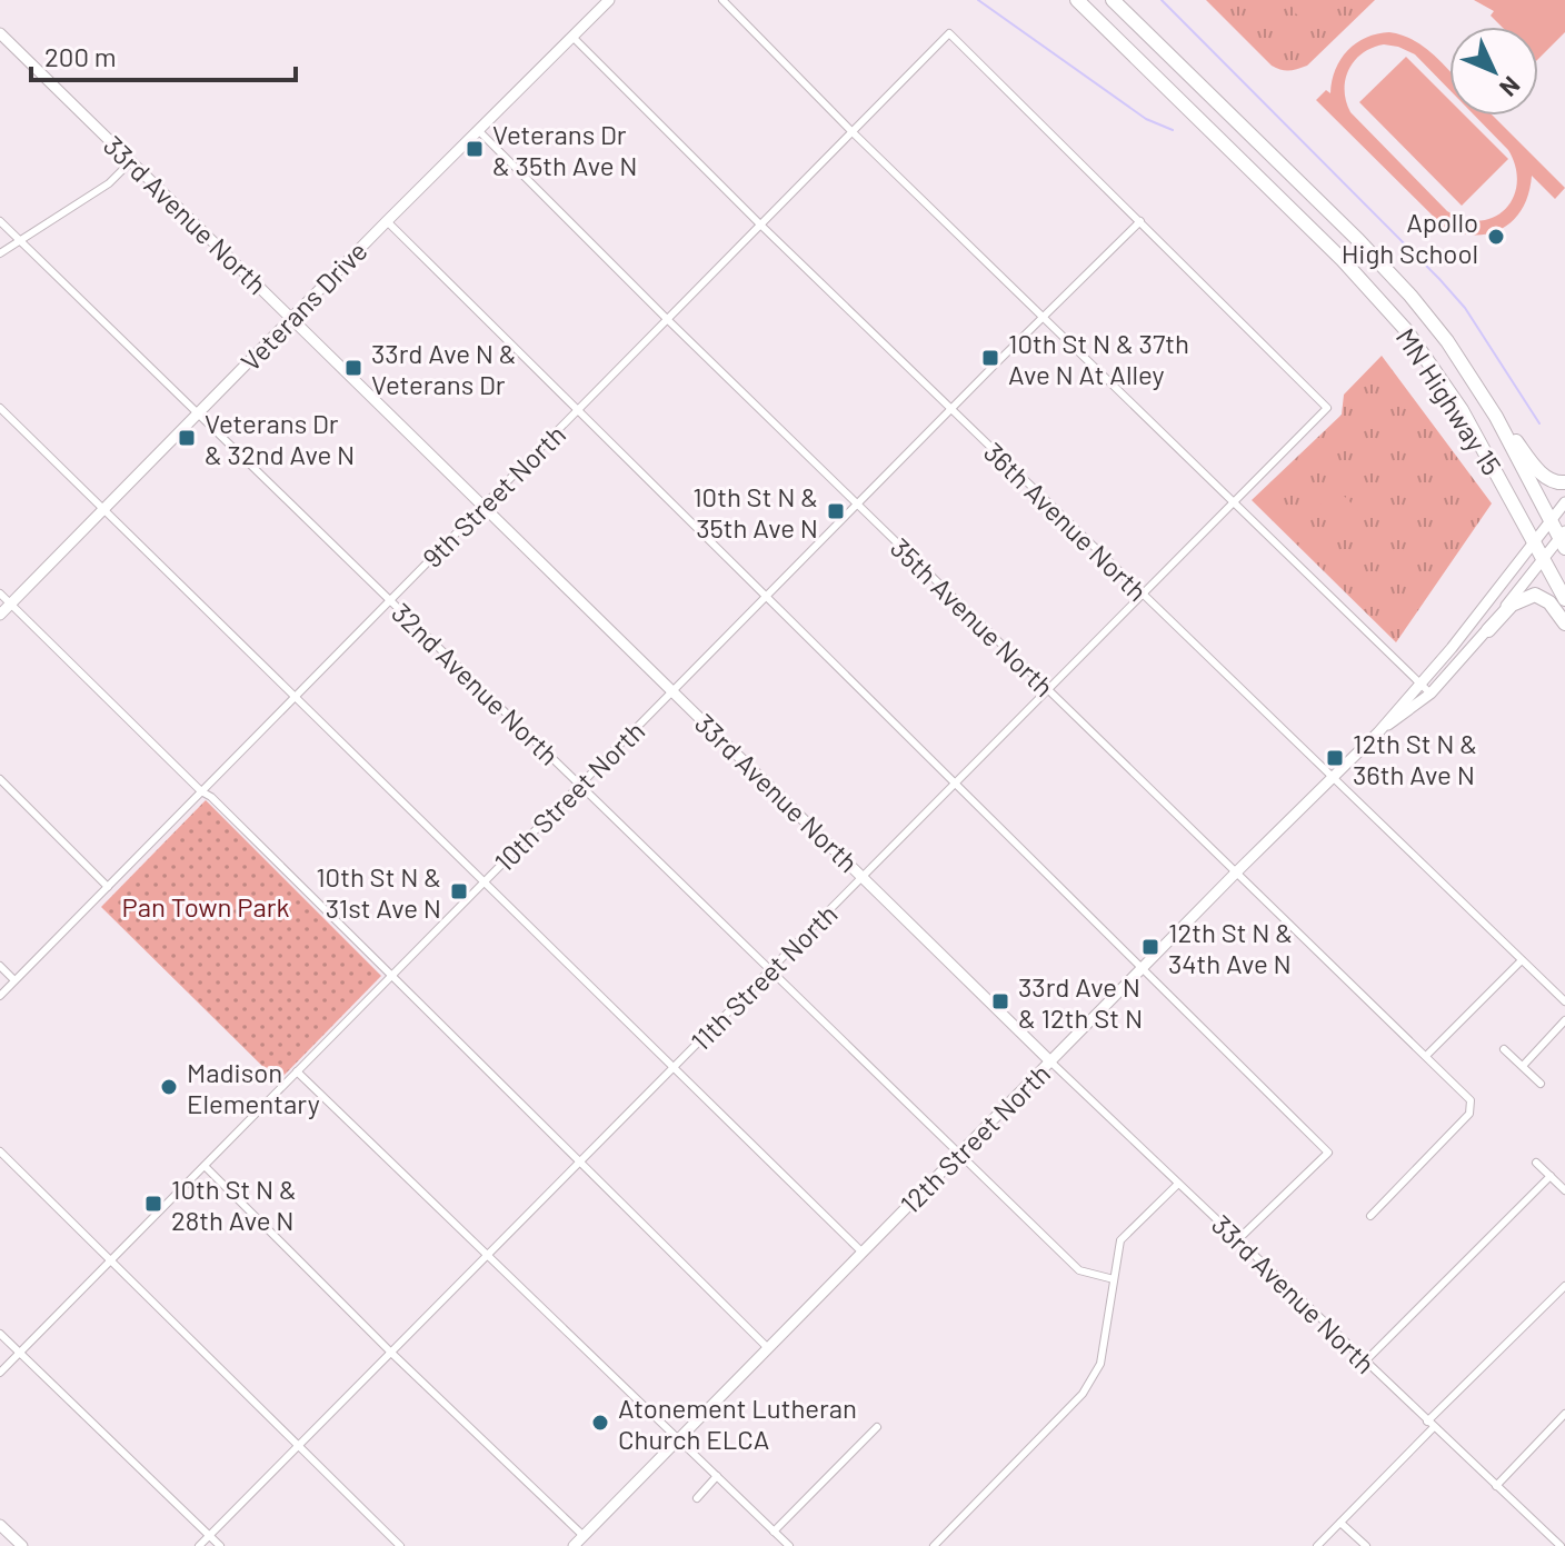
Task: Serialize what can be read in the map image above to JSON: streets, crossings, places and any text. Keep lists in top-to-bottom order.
{
  "streets": {
    "highway": ["MN Highway 15"],
    "street": [
      "33rd Avenue North",
      "Veterans Drive",
      "9th Street North",
      "36th Avenue North",
      "35th Avenue North",
      "32nd Avenue North",
      "10th Street North",
      "11th Street North",
      "12th Street North"
    ]
  },
  "crossings": [
    ["33rd Avenue North", "Veterans Drive"],
    ["33rd Avenue North", "9th Street North"],
    ["33rd Avenue North", "10th Street North"],
    ["33rd Avenue North", "11th Street North"],
    ["33rd Avenue North", "12th Street North"],
    ["Veterans Drive", "36th Avenue North"],
    ["Veterans Drive", "35th Avenue North"],
    ["Veterans Drive", "32nd Avenue North"],
    ["MN Highway 15", "12th Street North"],
    ["9th Street North", "36th Avenue North"],
    ["9th Street North", "35th Avenue North"],
    ["9th Street North", "32nd Avenue North"],
    ["9th Street North", "10th Street North"],
    ["9th Street North", "11th Street North"],
    ["36th Avenue North", "10th Street North"],
    ["36th Avenue North", "11th Street North"],
    ["36th Avenue North", "12th Street North"],
    ["35th Avenue North", "10th Street North"],
    ["35th Avenue North", "11th Street North"],
    ["35th Avenue North", "12th Street North"],
    ["32nd Avenue North", "10th Street North"],
    ["32nd Avenue North", "11th Street North"],
    ["32nd Avenue North", "12th Street North"],
    ["10th Street North", "11th Street North"]
  ],
  "parks": ["Pan Town Park"],
  "places": {
    "transit": [
      "Veterans Dr & 35th Ave N",
      "10th St N & 37th Ave N At Alley",
      "33rd Ave N & Veterans Dr",
      "Veterans Dr & 32nd Ave N",
      "10th St N & 35th Ave N",
      "12th St N & 36th Ave N",
      "10th St N & 31st Ave N",
      "12th St N & 34th Ave N",
      "33rd Ave N & 12th St N",
      "10th St N & 28th Ave N"
    ],
    "other": ["Apollo High School", "Madison Elementary", "Atonement Lutheran Church ELCA"]
  },
  "scale_bar": "200 m",
  "north": "bottom right"
}
